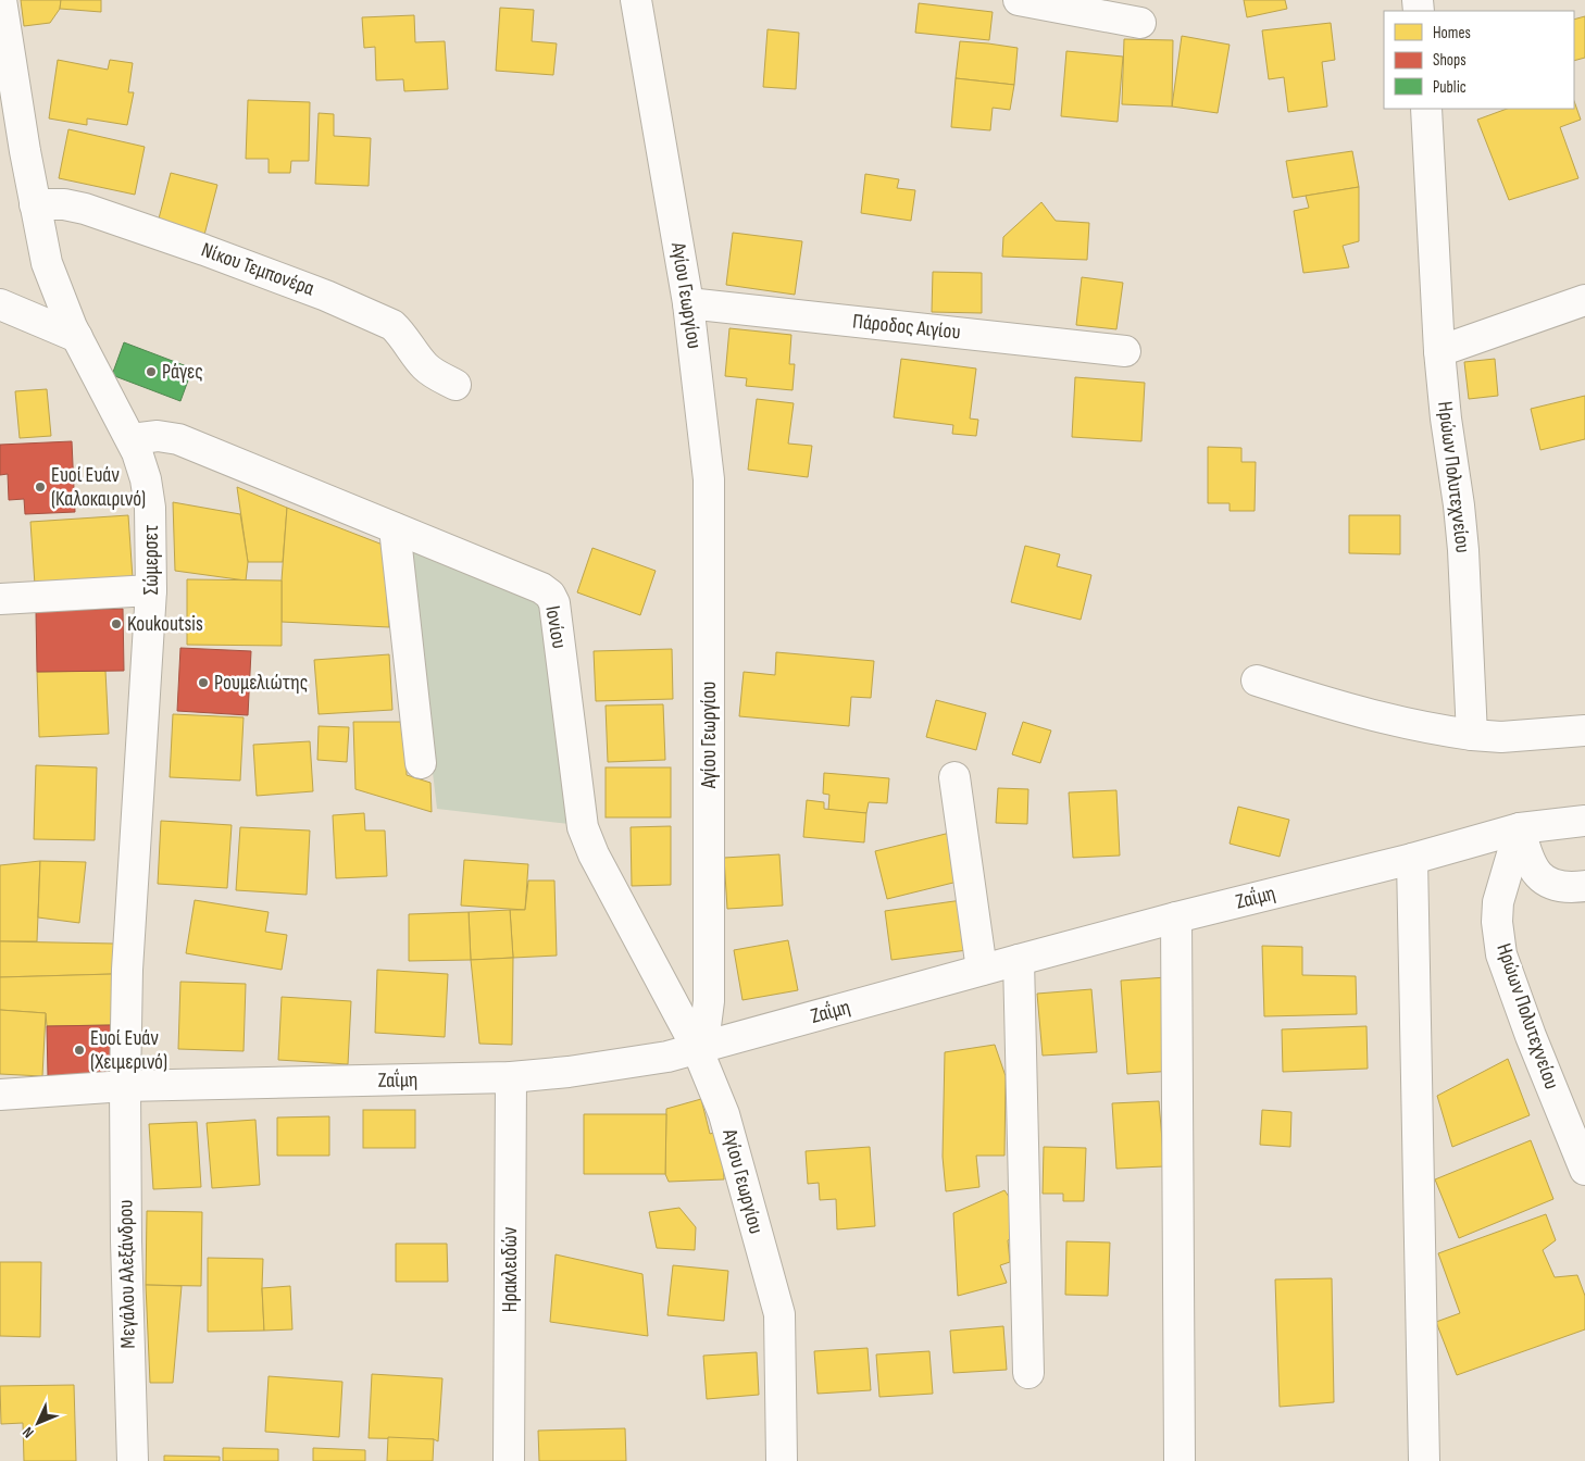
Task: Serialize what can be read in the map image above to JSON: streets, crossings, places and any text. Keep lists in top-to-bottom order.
{
  "streets": {
    "street": [
      "Νίκου Τεμπονέρα",
      "Αγίου Γεωργίου",
      "Πάροδος Αιγίου",
      "Ηρώων Πολυτεχνείου",
      "Σώμερσετ",
      "Ιονίου",
      "Ζαΐμη",
      "Ηρακλειδών",
      "Μεγάλου Αλεξάνδρου"
    ]
  },
  "crossings": [
    ["Νίκου Τεμπονέρα", "Σώμερσετ"],
    ["Αγίου Γεωργίου", "Πάροδος Αιγίου"],
    ["Αγίου Γεωργίου", "Ιονίου"],
    ["Αγίου Γεωργίου", "Ζαΐμη"],
    ["Ηρώων Πολυτεχνείου", "Ζαΐμη"],
    ["Σώμερσετ", "Ιονίου"],
    ["Σώμερσετ", "Ζαΐμη"],
    ["Σώμερσετ", "Μεγάλου Αλεξάνδρου"],
    ["Ιονίου", "Ζαΐμη"],
    ["Ζαΐμη", "Ηρακλειδών"],
    ["Ζαΐμη", "Μεγάλου Αλεξάνδρου"]
  ],
  "places": [
    "Ράγες",
    "Ευοί Ευάν (Καλοκαιρινό)",
    "Koukoutsis",
    "Ρουμελιώτης",
    "Ευοί Ευάν (Χειμερινό)"
  ],
  "legend": ["Homes", "Shops", "Public"],
  "north": "bottom left"
}
